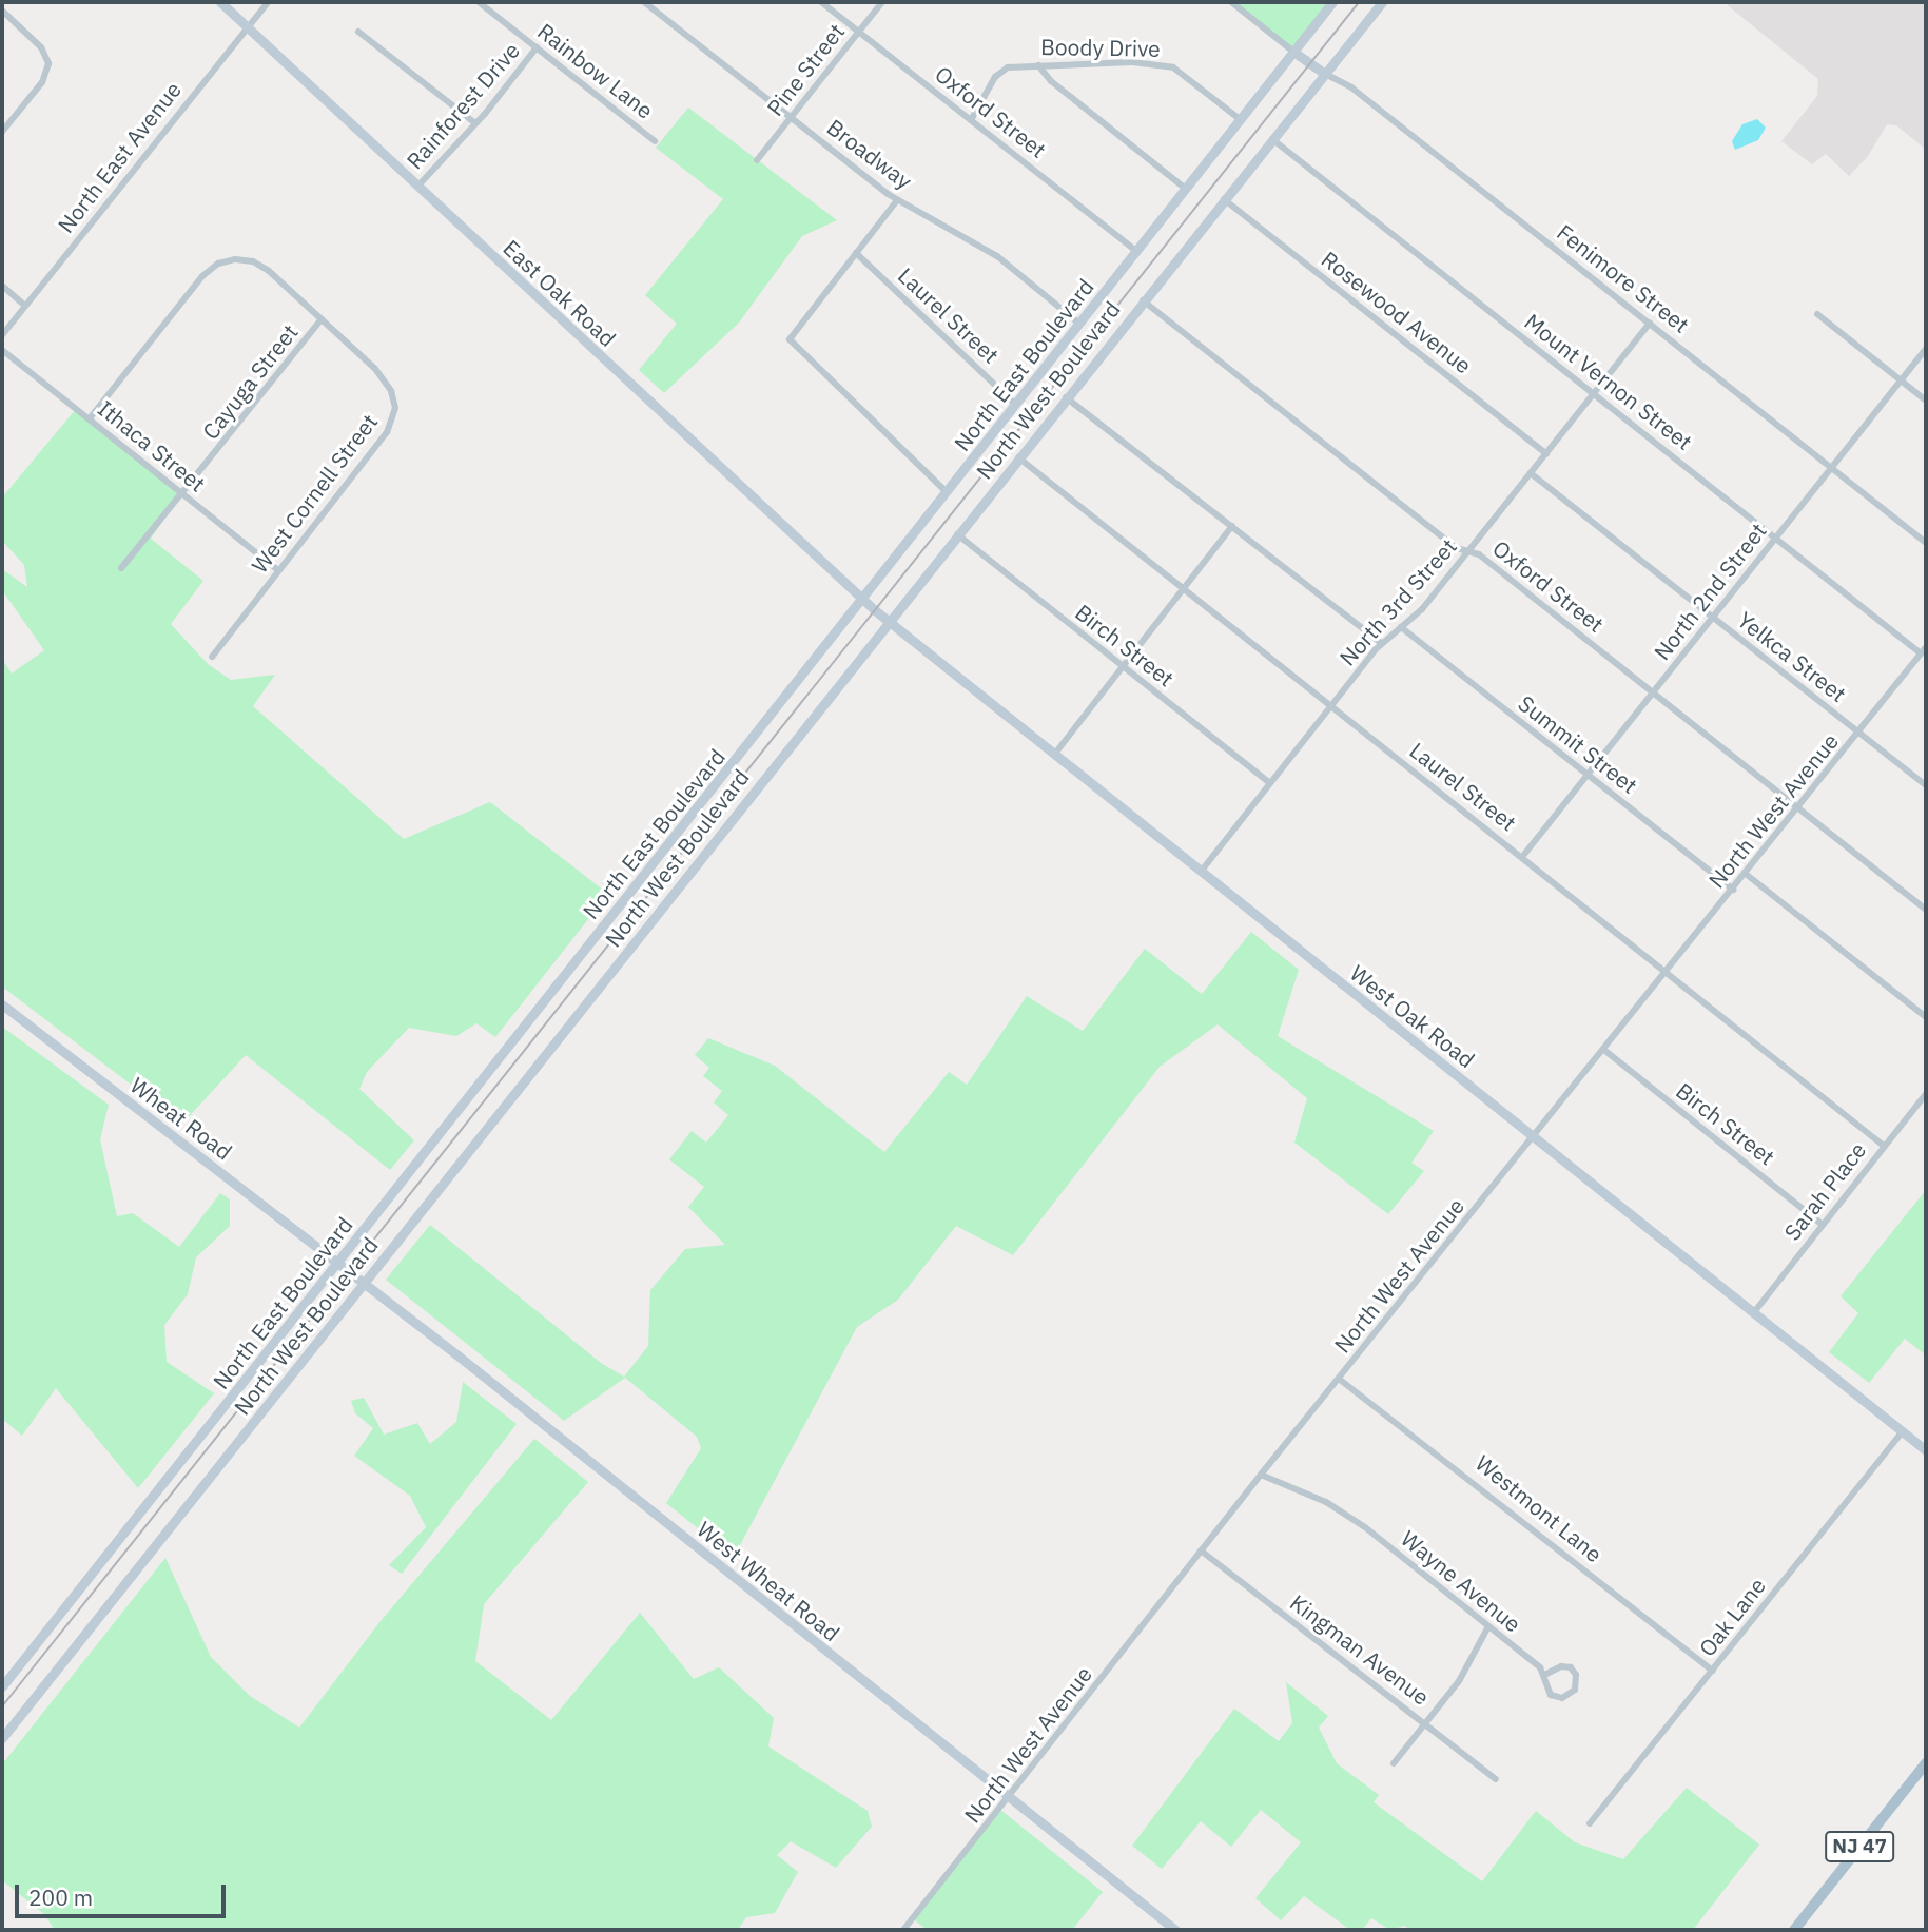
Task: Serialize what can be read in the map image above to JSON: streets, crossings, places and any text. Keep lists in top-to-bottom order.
{
  "streets": {
    "main road": [
      "Fenimore Street",
      "East Oak Road",
      "North East Boulevard",
      "North West Boulevard",
      "West Oak Road",
      "Wheat Road",
      "West Wheat Road",
      "NJ 47"
    ],
    "street": [
      "Boody Drive",
      "Pine Street",
      "Rainbow Lane",
      "Rainforest Drive",
      "Oxford Street",
      "Broadway",
      "North East Avenue",
      "Rosewood Avenue",
      "Laurel Street",
      "Cayuga Street",
      "Mount Vernon Street",
      "Ithaca Street",
      "West Cornell Street",
      "North 2nd Street",
      "North 3rd Street",
      "Birch Street",
      "Yelkca Street",
      "Summit Street",
      "North West Avenue",
      "Sarah Place",
      "Westmont Lane",
      "Wayne Avenue",
      "Oak Lane",
      "Kingman Avenue"
    ]
  },
  "crossings": [
    ["Boody Drive", "Oxford Street"],
    ["Boody Drive", "North East Boulevard"],
    ["Pine Street", "Oxford Street"],
    ["Pine Street", "Broadway"],
    ["Rainbow Lane", "Rainforest Drive"],
    ["Rainforest Drive", "East Oak Road"],
    ["Oxford Street", "North East Boulevard"],
    ["Oxford Street", "North West Boulevard"],
    ["Oxford Street", "North 2nd Street"],
    ["Oxford Street", "North 3rd Street"],
    ["Oxford Street", "North West Avenue"],
    ["Broadway", "North East Boulevard"],
    ["North East Avenue", "East Oak Road"],
    ["Fenimore Street", "North East Boulevard"],
    ["Fenimore Street", "North West Boulevard"],
    ["Fenimore Street", "North 2nd Street"],
    ["Fenimore Street", "North 3rd Street"],
    ["East Oak Road", "North East Boulevard"],
    ["East Oak Road", "West Oak Road"],
    ["Rosewood Avenue", "North West Boulevard"],
    ["Rosewood Avenue", "North 3rd Street"],
    ["Laurel Street", "North East Boulevard"],
    ["Laurel Street", "North West Boulevard"],
    ["Laurel Street", "North 2nd Street"],
    ["Laurel Street", "North 3rd Street"],
    ["Laurel Street", "North West Avenue"],
    ["Laurel Street", "Sarah Place"],
    ["North East Boulevard", "Wheat Road"],
    ["North East Boulevard", "West Wheat Road"],
    ["Cayuga Street", "Ithaca Street"],
    ["Cayuga Street", "West Cornell Street"],
    ["Mount Vernon Street", "North West Boulevard"],
    ["Mount Vernon Street", "North 2nd Street"],
    ["Mount Vernon Street", "North 3rd Street"],
    ["Mount Vernon Street", "North West Avenue"],
    ["North West Boulevard", "Birch Street"],
    ["North West Boulevard", "West Oak Road"],
    ["North West Boulevard", "West Wheat Road"],
    ["Ithaca Street", "West Cornell Street"],
    ["North 2nd Street", "Yelkca Street"],
    ["North 2nd Street", "Summit Street"],
    ["North 3rd Street", "Birch Street"],
    ["North 3rd Street", "Yelkca Street"],
    ["North 3rd Street", "Summit Street"],
    ["North 3rd Street", "West Oak Road"],
    ["Birch Street", "North West Avenue"],
    ["Birch Street", "Sarah Place"],
    ["Yelkca Street", "North West Avenue"],
    ["Summit Street", "North West Avenue"],
    ["North West Avenue", "West Oak Road"],
    ["North West Avenue", "Westmont Lane"],
    ["North West Avenue", "West Wheat Road"],
    ["North West Avenue", "Wayne Avenue"],
    ["North West Avenue", "Kingman Avenue"],
    ["West Oak Road", "Sarah Place"],
    ["West Oak Road", "Oak Lane"],
    ["Wheat Road", "West Wheat Road"],
    ["Westmont Lane", "Oak Lane"]
  ],
  "scale_bar": "200 m"
}
